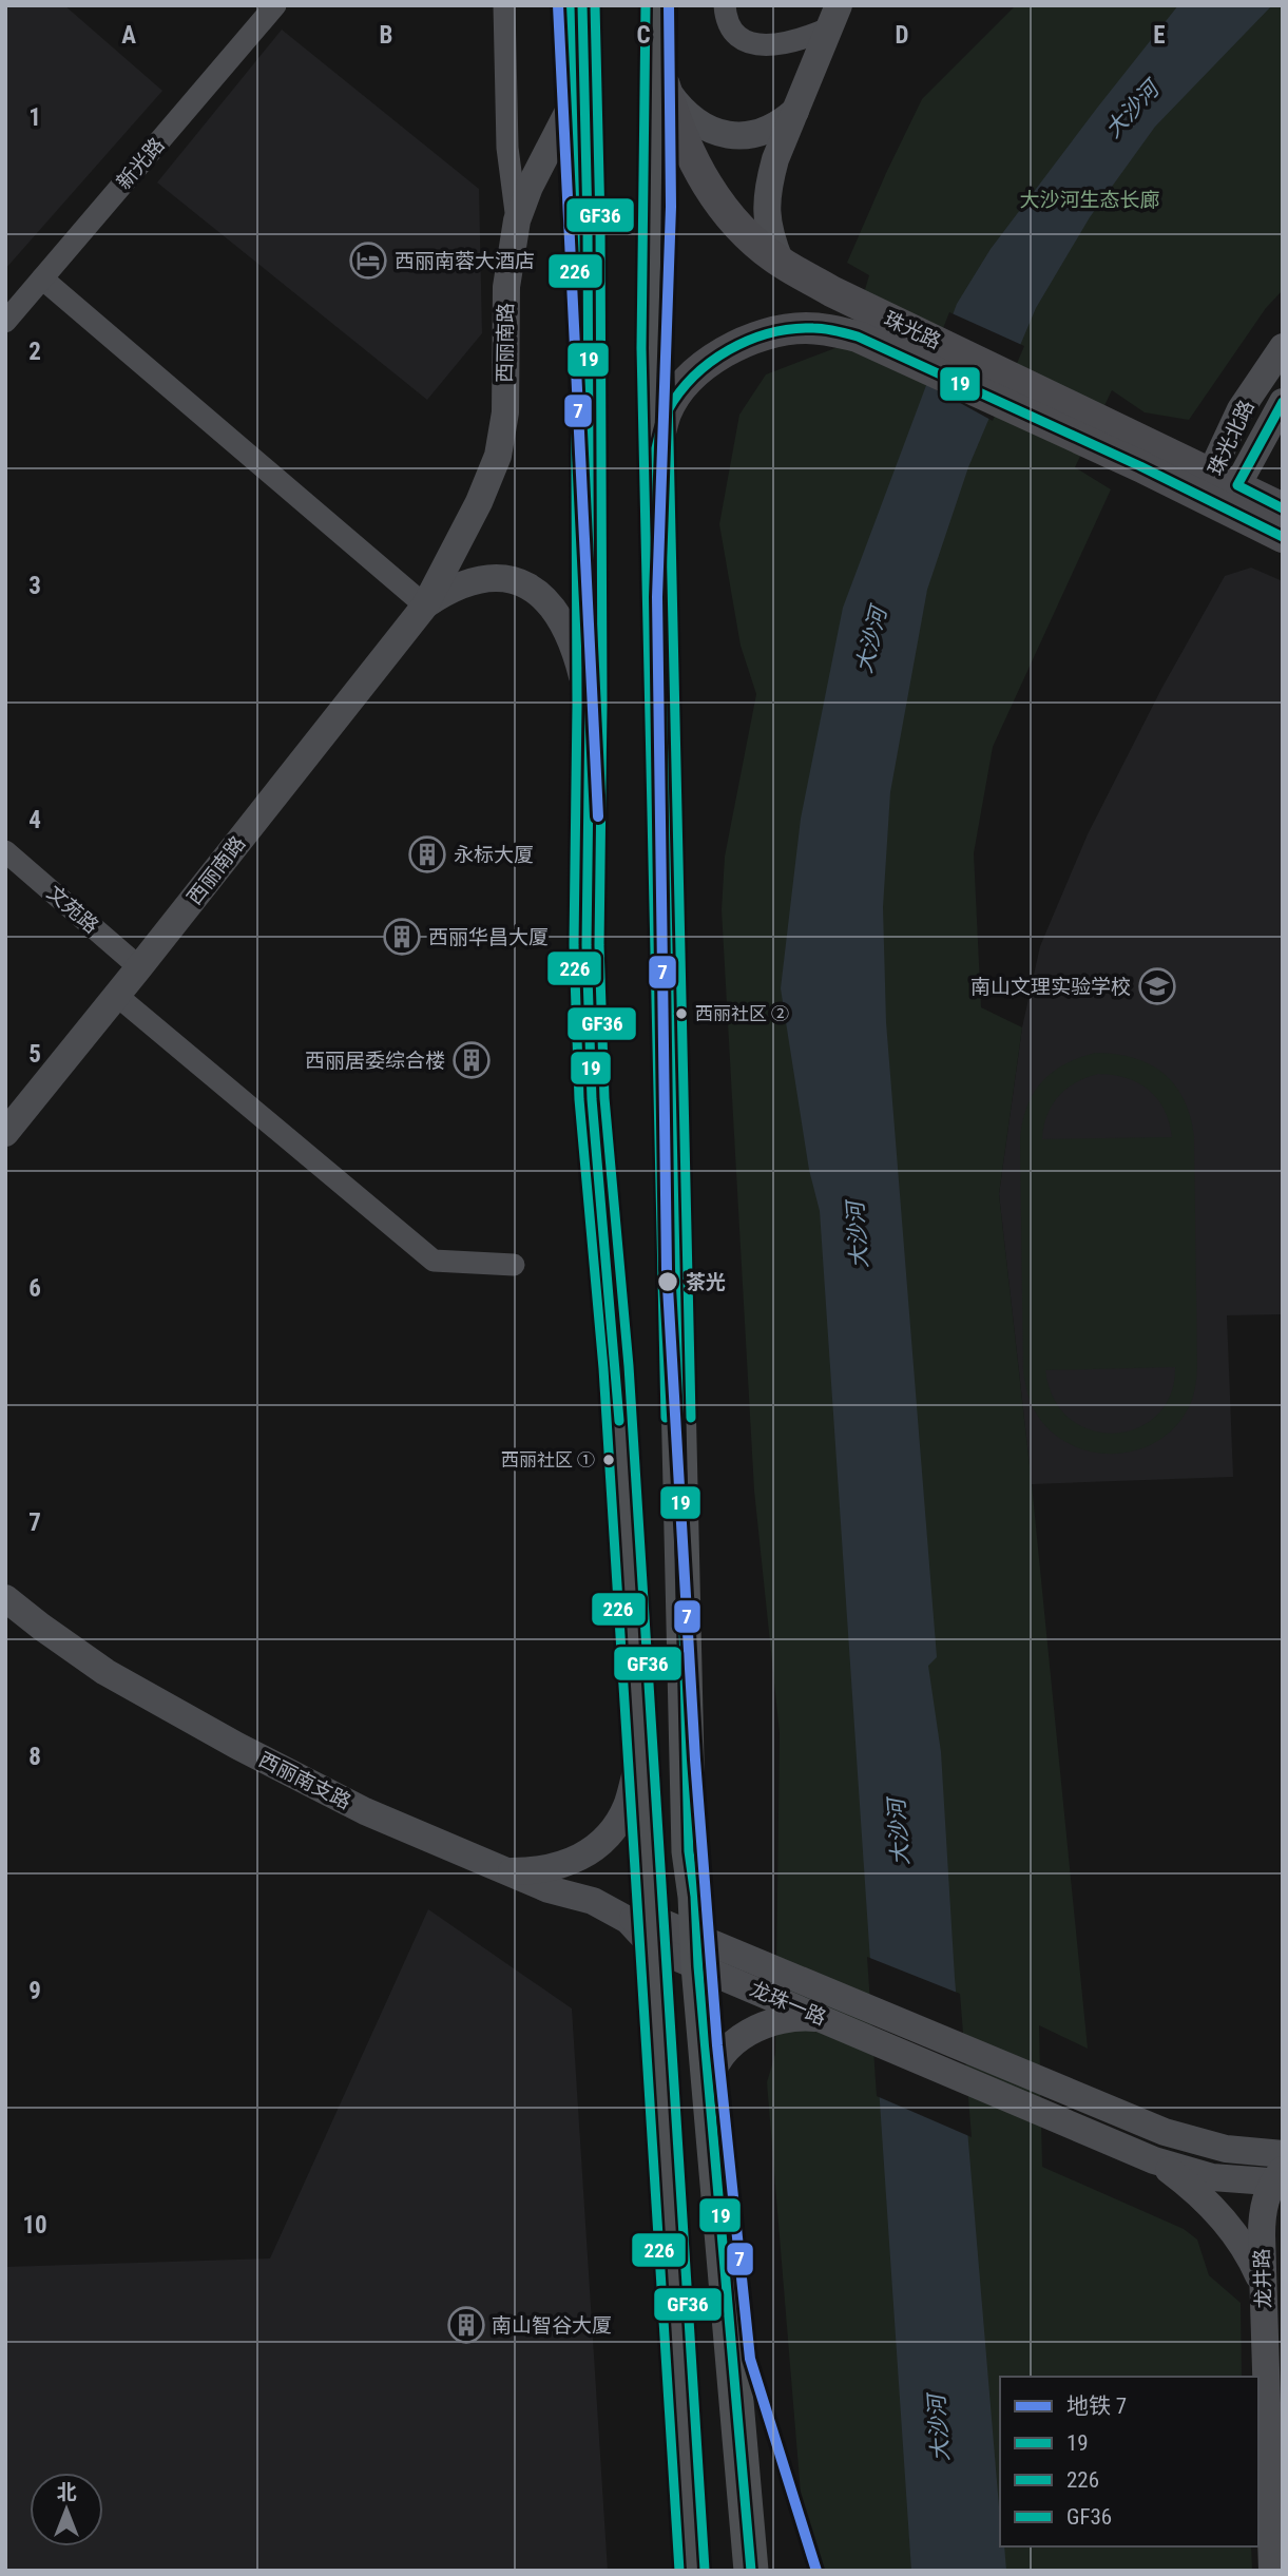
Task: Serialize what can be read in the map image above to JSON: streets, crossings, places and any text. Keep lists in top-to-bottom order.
{
  "streets": {
    "main road": ["珠光路"],
    "street": [
      "新光路",
      "西丽南路",
      "珠光北路",
      "文苑路",
      "西丽南支路",
      "龙珠一路",
      "龙井路"
    ]
  },
  "crossings": [
    ["珠光路", "珠光北路"],
    ["西丽南路", "文苑路"],
    ["西丽南支路", "龙珠一路"],
    ["龙珠一路", "龙井路"]
  ],
  "water": ["大沙河"],
  "parks": ["大沙河生态长廊"],
  "places": {
    "hotel": ["西丽南蓉大酒店"],
    "building": [
      "永标大厦",
      "西丽华昌大厦",
      "西丽居委综合楼",
      "南山智谷大厦"
    ],
    "school or university": ["南山文理实验学校"],
    "other": ["西丽社区 ②", "茶光", "西丽社区 ①"]
  },
  "lines": [
    "metro line 7",
    "transit line 19",
    "transit line 226",
    "transit line GF36"
  ],
  "legend": [
    "地铁 7",
    "19",
    "226",
    "GF36"
  ],
  "north": "top",
  "grid": {
    "columns": [
      "A",
      "B",
      "C",
      "D",
      "E"
    ],
    "rows": [
      "1",
      "2",
      "3",
      "4",
      "5",
      "6",
      "7",
      "8",
      "9",
      "10"
    ]
  }
}
